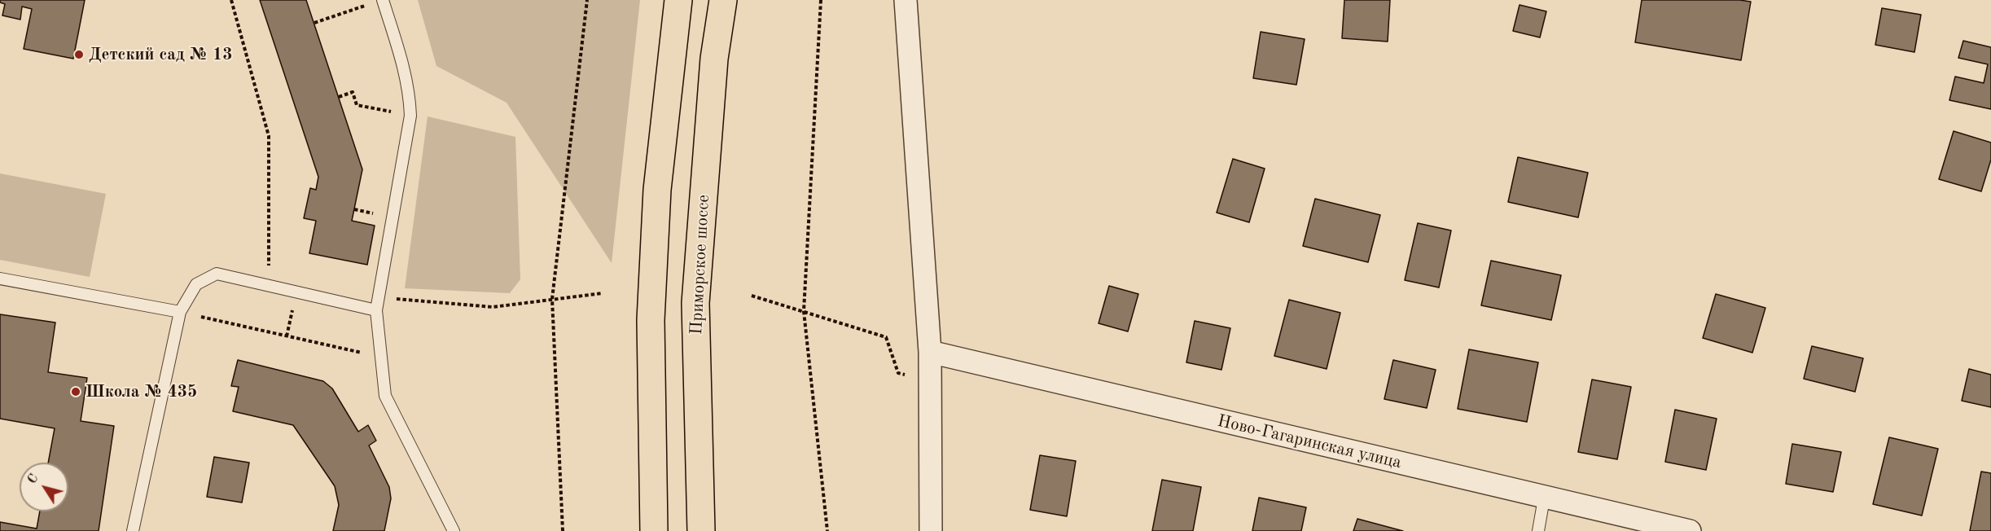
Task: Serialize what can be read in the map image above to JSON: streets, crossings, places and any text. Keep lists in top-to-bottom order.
{
  "streets": {
    "highway": ["Приморское шоссе"],
    "street": ["Ново-Гагаринская улица"]
  },
  "places": ["Детский сад № 13", "Школа № 435"],
  "north": "top left"
}
